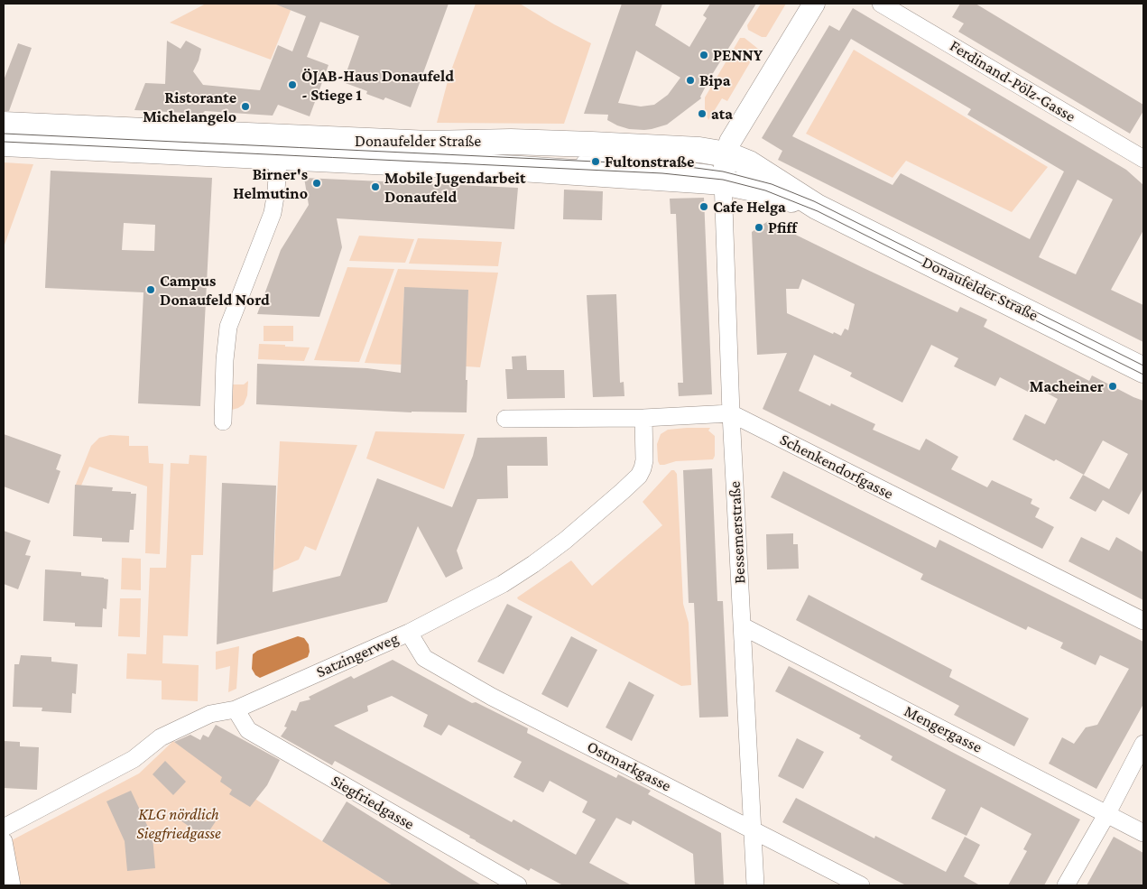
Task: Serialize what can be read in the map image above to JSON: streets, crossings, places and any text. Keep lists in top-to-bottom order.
{
  "streets": {
    "main road": ["Donaufelder Straße"],
    "street": [
      "Ferdinand-Pölz-Gasse",
      "Schenkendorfgasse",
      "Bessemerstraße",
      "Satzingerweg",
      "Mengergasse",
      "Ostmarkgasse",
      "Siegfriedgasse"
    ]
  },
  "crossings": [
    ["Donaufelder Straße", "Bessemerstraße"],
    ["Schenkendorfgasse", "Bessemerstraße"],
    ["Schenkendorfgasse", "Satzingerweg"],
    ["Bessemerstraße", "Mengergasse"],
    ["Bessemerstraße", "Ostmarkgasse"],
    ["Satzingerweg", "Ostmarkgasse"],
    ["Satzingerweg", "Siegfriedgasse"]
  ],
  "parks": ["KLG nördlich Siegfriedgasse"],
  "places": [
    "PENNY",
    "Bipa",
    "ÖJAB-Haus Donaufeld - Stiege 1",
    "Ristorante Michelangelo",
    "ata",
    "Fultonstraße",
    "Birner's Helmutino",
    "Mobile Jugendarbeit Donaufeld",
    "Cafe Helga",
    "Pfiff",
    "Campus Donaufeld Nord",
    "Macheiner"
  ]
}
